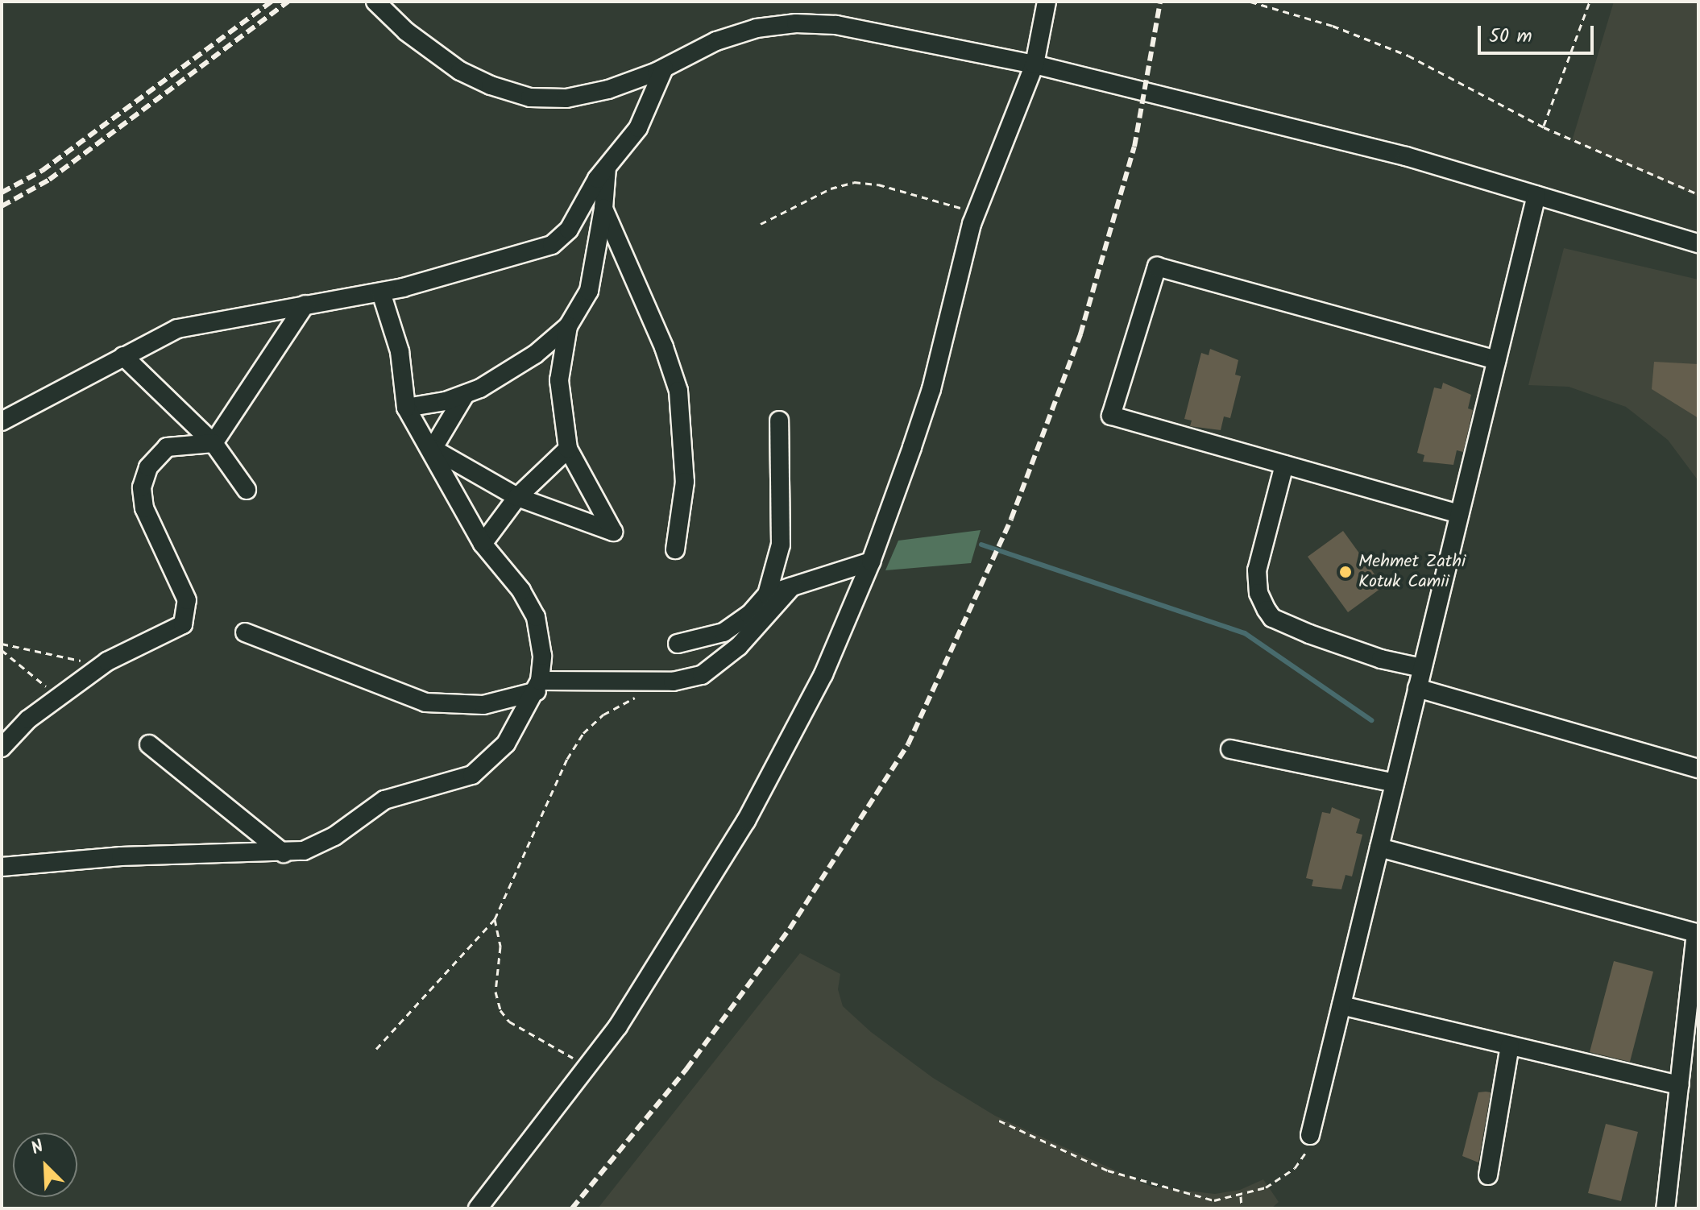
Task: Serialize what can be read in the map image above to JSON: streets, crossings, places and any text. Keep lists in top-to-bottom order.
{
  "places": ["Mehmet Zathi Kotuk Camii"],
  "scale_bar": "50 m",
  "north": "top left"
}
